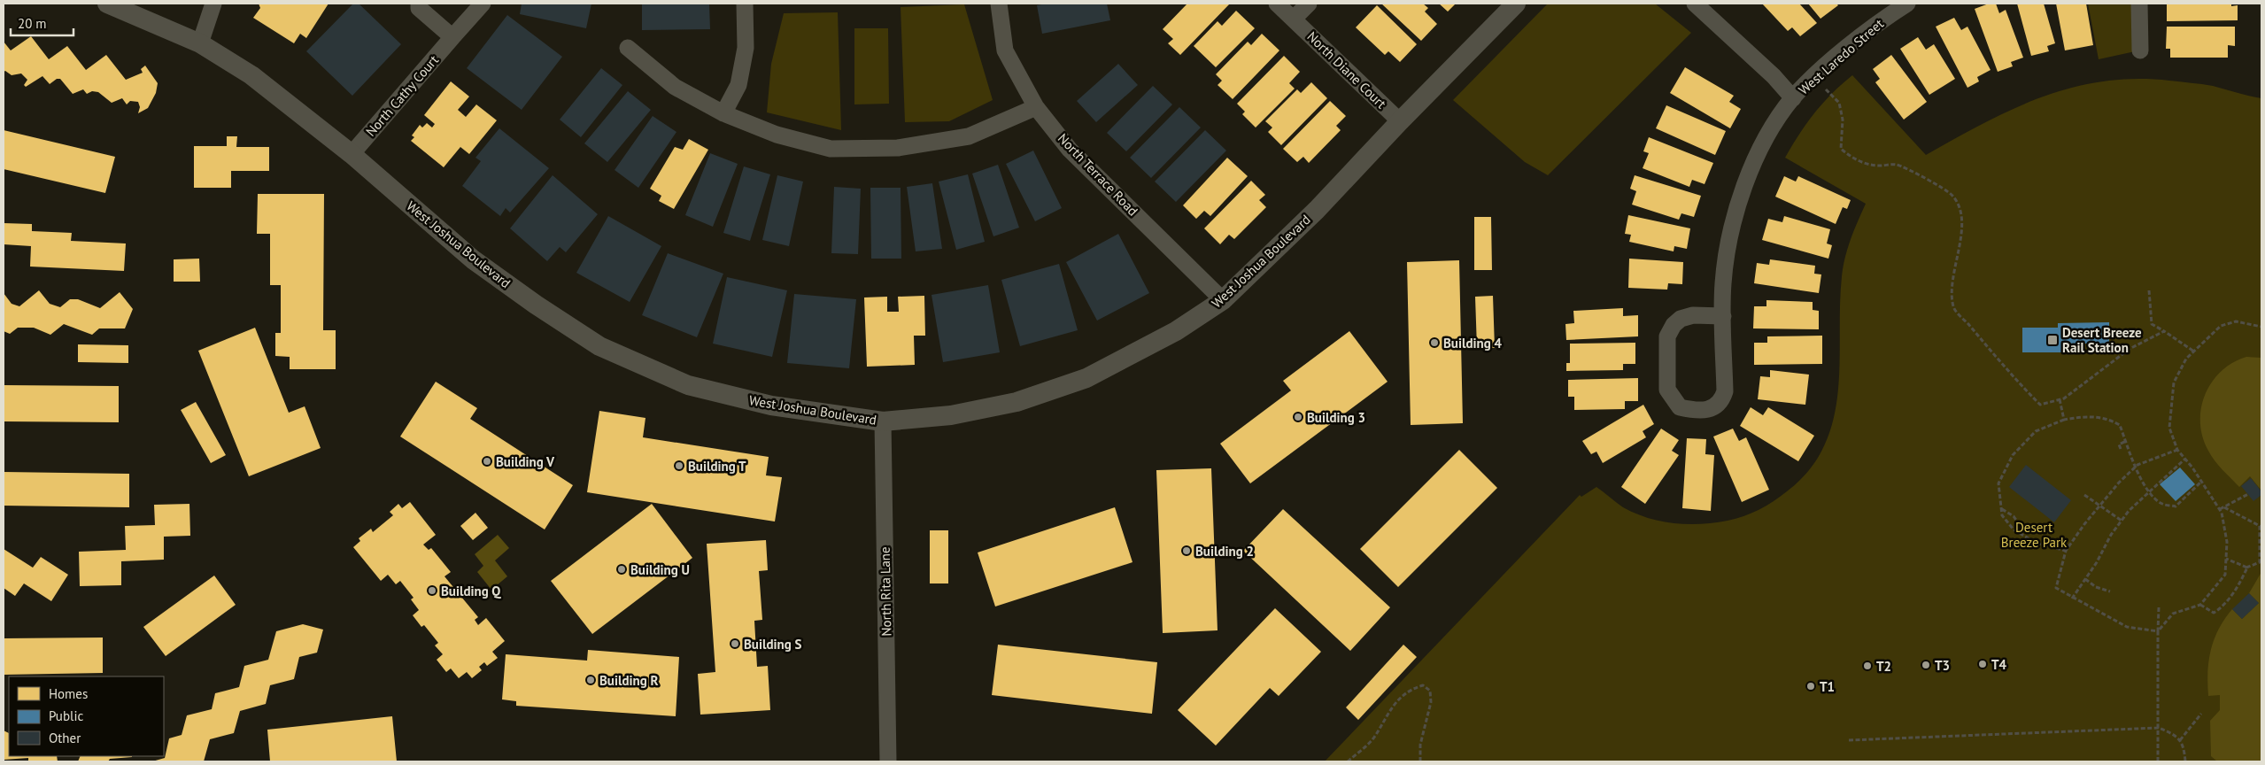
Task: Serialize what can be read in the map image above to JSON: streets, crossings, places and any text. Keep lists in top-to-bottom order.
{
  "streets": {
    "street": [
      "West Laredo Street",
      "North Diane Court",
      "North Cathy Court",
      "North Terrace Road",
      "West Joshua Boulevard",
      "North Rita Lane"
    ]
  },
  "crossings": [
    ["North Diane Court", "West Joshua Boulevard"],
    ["North Cathy Court", "West Joshua Boulevard"],
    ["North Terrace Road", "West Joshua Boulevard"],
    ["West Joshua Boulevard", "North Rita Lane"]
  ],
  "parks": ["Desert Breeze Park"],
  "places": {
    "transit": ["Desert Breeze Rail Station"],
    "other": [
      "Building 4",
      "Building 3",
      "Building V",
      "Building T",
      "Building 2",
      "Building U",
      "Building Q",
      "Building S",
      "T4",
      "T3",
      "T2",
      "Building R",
      "T1"
    ]
  },
  "legend": ["Homes", "Public", "Other"],
  "scale_bar": "20 m"
}
